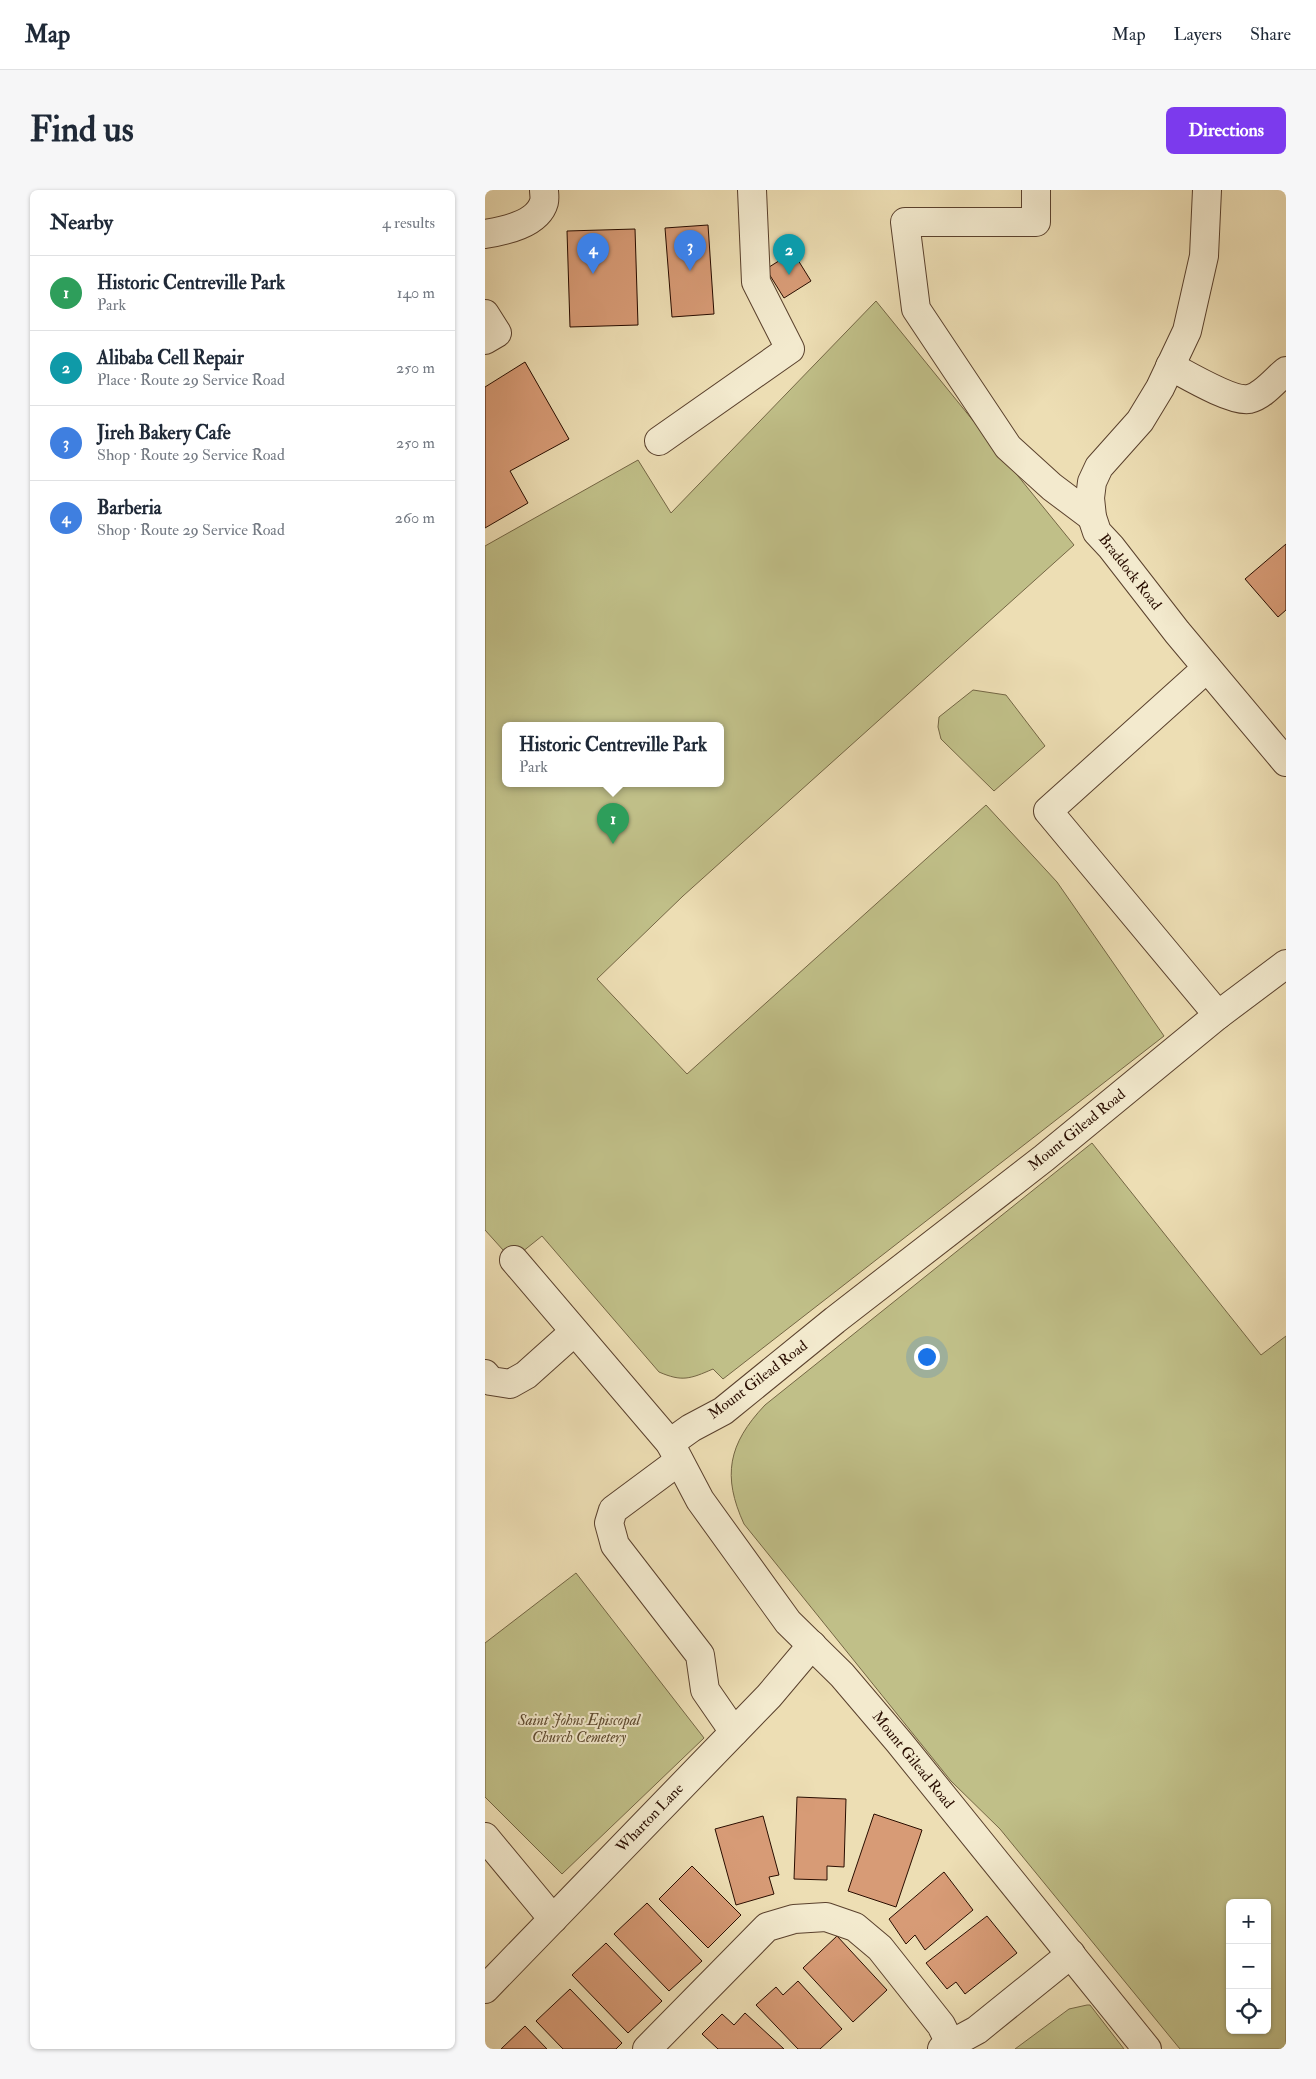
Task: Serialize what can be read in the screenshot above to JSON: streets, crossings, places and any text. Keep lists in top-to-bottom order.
{
  "streets": {
    "street": ["Braddock Road", "Mount Gilead Road", "Wharton Lane"]
  },
  "crossings": [
    ["Mount Gilead Road", "Wharton Lane"]
  ],
  "parks": ["Saint Johns Episcopal Church Cemetery"],
  "page": {
    "header": "Map",
    "nav": ["Map", "Layers", "Share"],
    "buttons": "Directions",
    "title": "Find us",
    "heading": ["Nearby", "4 results"],
    "pins": [
      "3",
      "4",
      "2",
      "1"
    ],
    "list": [
      {
        "mark": "1",
        "name": "Historic Centreville Park",
        "note": "Park",
        "value": "140 m"
      },
      {
        "mark": "2",
        "name": "Alibaba Cell Repair",
        "note": "Place · Route 29 Service Road",
        "value": "250 m"
      },
      {
        "mark": "3",
        "name": "Jireh Bakery Cafe",
        "note": "Shop · Route 29 Service Road",
        "value": "250 m"
      },
      {
        "mark": "4",
        "name": "Barberia",
        "note": "Shop · Route 29 Service Road",
        "value": "260 m"
      }
    ],
    "popup": ["Historic Centreville Park", "Park"],
    "map_buttons": ["+", "−"]
  }
}
